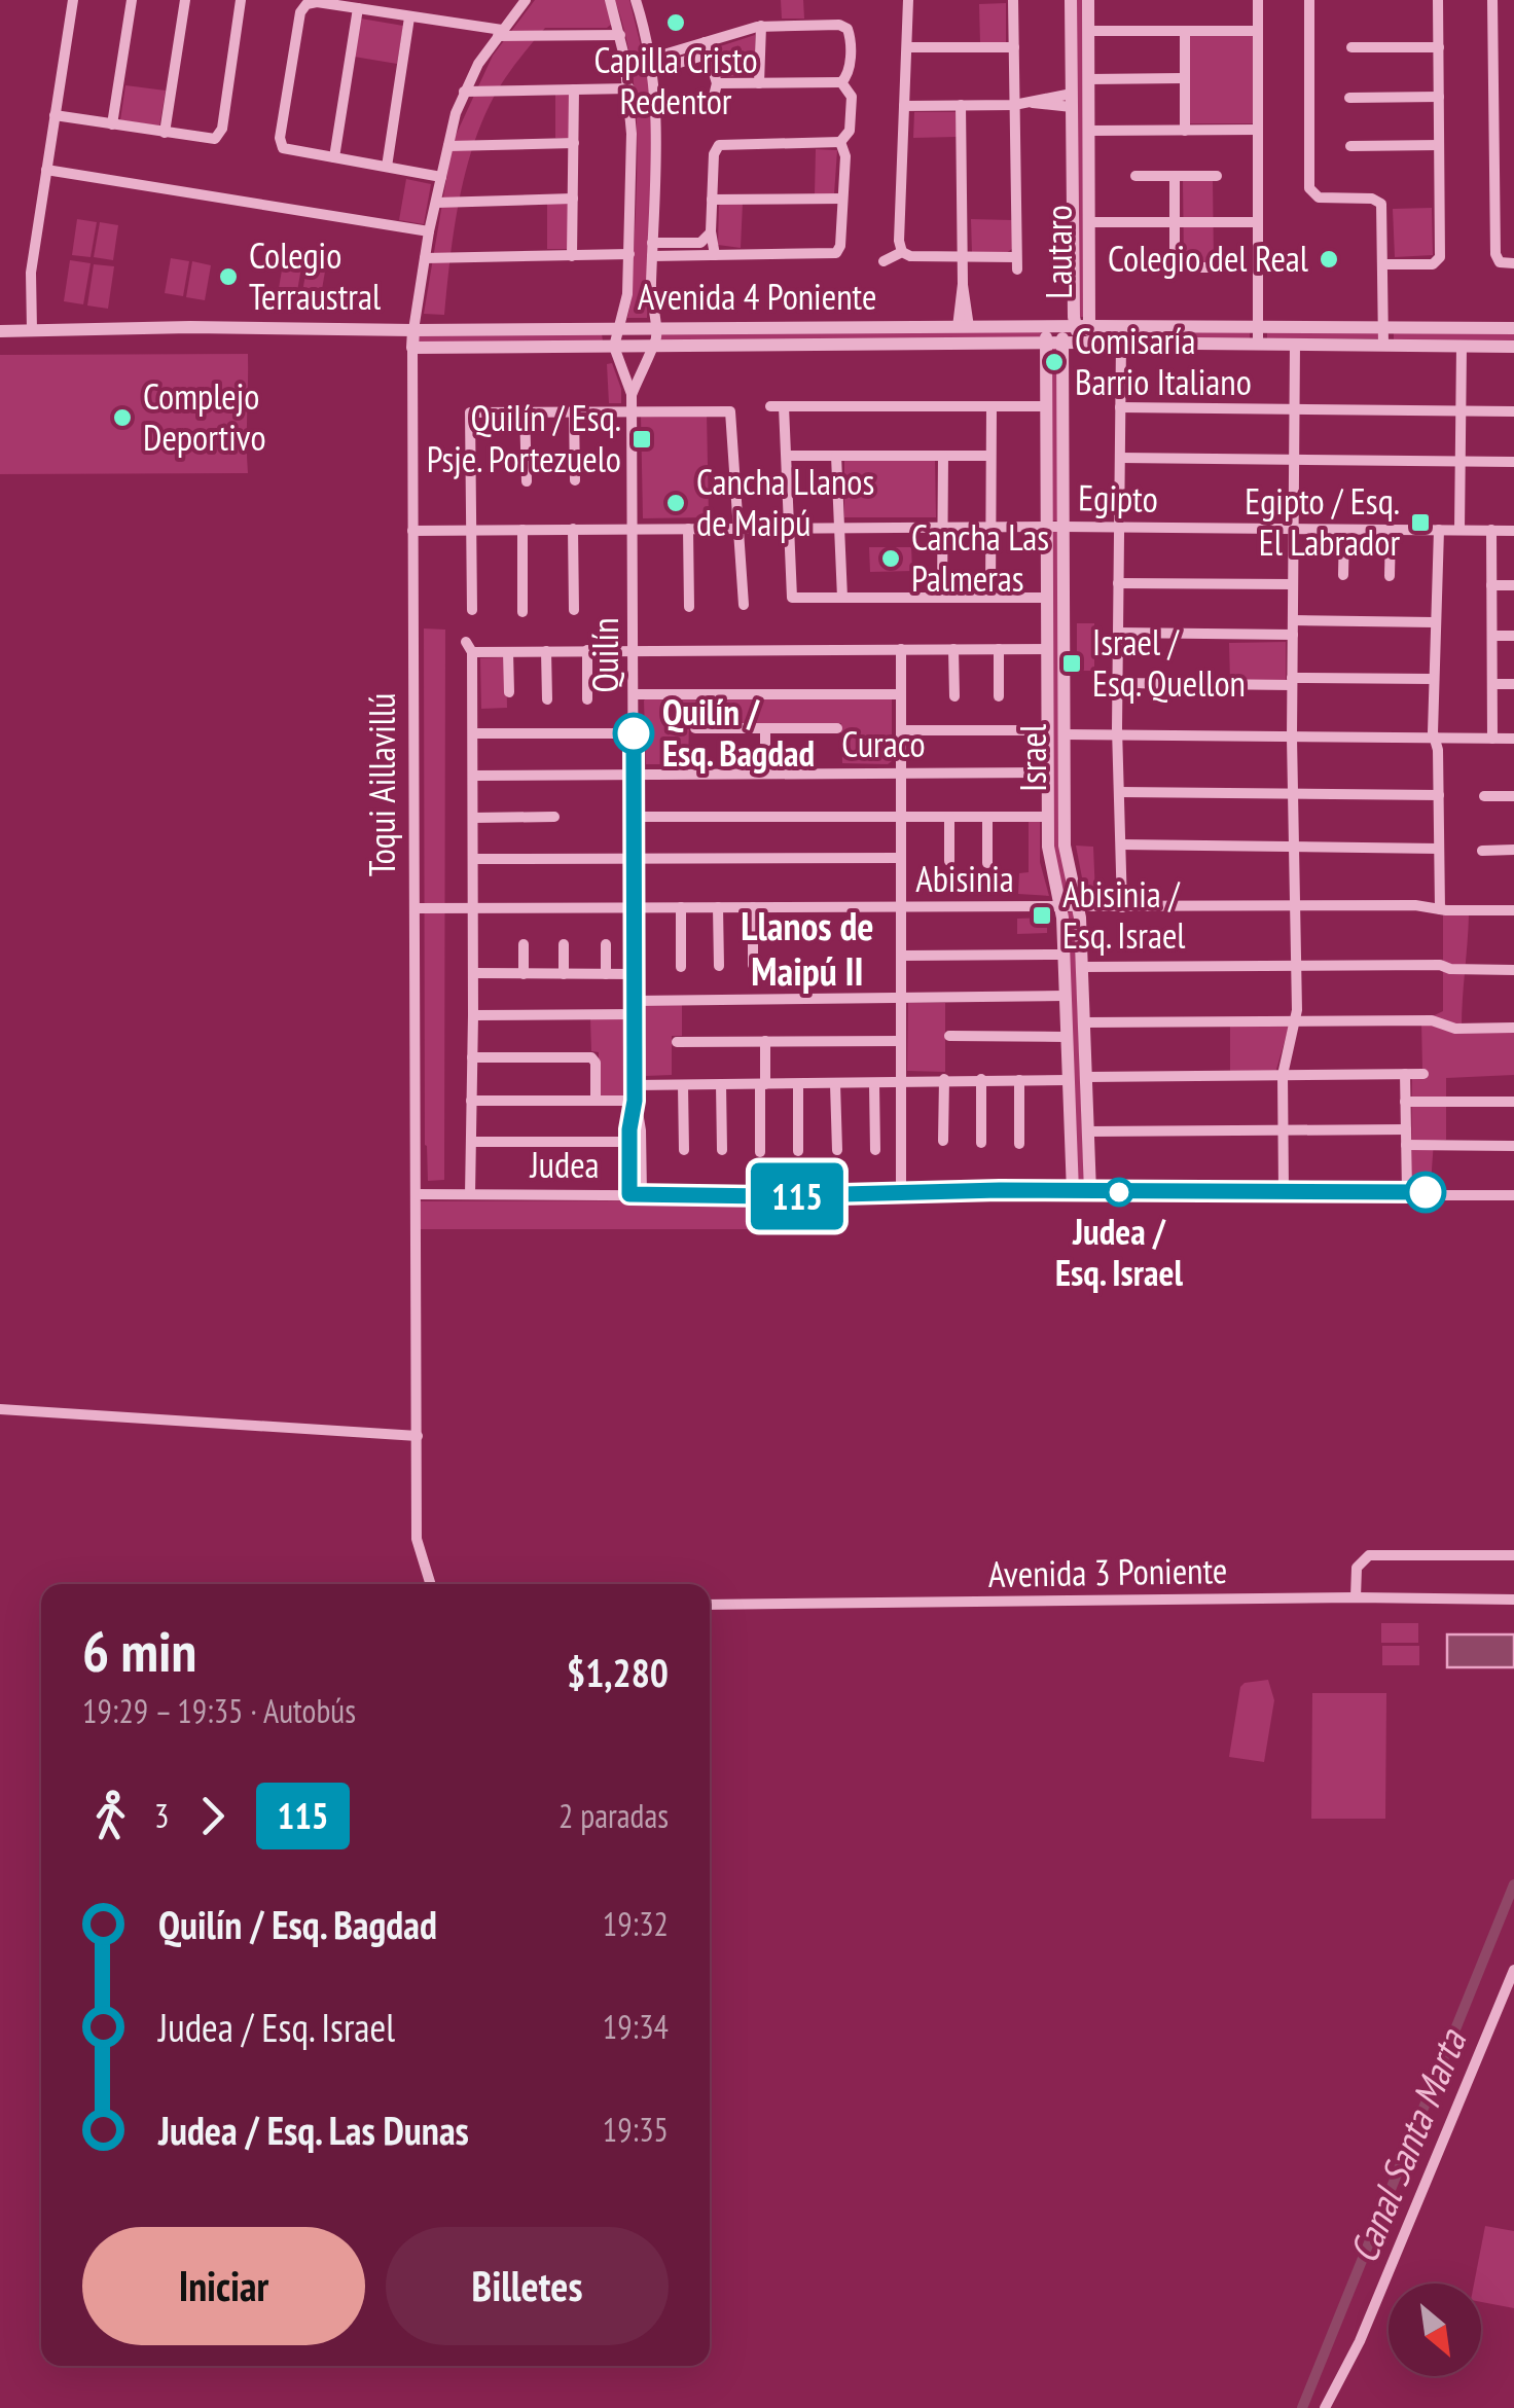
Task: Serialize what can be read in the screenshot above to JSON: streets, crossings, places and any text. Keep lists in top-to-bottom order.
{
  "streets": {
    "street": [
      "Lautaro",
      "Avenida 4 Poniente",
      "Egipto",
      "Quilín",
      "Curaco",
      "Israel",
      "Toqui Aillavillú",
      "Abisinia",
      "Judea",
      "Avenida 3 Poniente"
    ]
  },
  "crossings": [
    ["Lautaro", "Avenida 4 Poniente"],
    ["Avenida 4 Poniente", "Quilín"],
    ["Avenida 4 Poniente", "Israel"],
    ["Avenida 4 Poniente", "Toqui Aillavillú"],
    ["Egipto", "Quilín"],
    ["Egipto", "Israel"],
    ["Egipto", "Toqui Aillavillú"],
    ["Quilín", "Curaco"],
    ["Quilín", "Abisinia"],
    ["Quilín", "Judea"],
    ["Curaco", "Israel"],
    ["Israel", "Abisinia"],
    ["Israel", "Judea"],
    ["Toqui Aillavillú", "Abisinia"],
    ["Toqui Aillavillú", "Judea"]
  ],
  "districts": ["Llanos de Maipú II"],
  "water": ["Canal Santa Marta"],
  "places": {
    "other": [
      "Capilla Cristo Redentor",
      "Colegio del Real",
      "Colegio Terraustral",
      "Comisaría Barrio Italiano",
      "Complejo Deportivo",
      "Cancha Llanos de Maipú",
      "Cancha Las Palmeras",
      "Quilín / Esq. Bagdad",
      "Judea / Esq. Israel"
    ],
    "transit": [
      "Quilín / Esq. Psje. Portezuelo",
      "Egipto / Esq. El Labrador",
      "Israel / Esq. Quellon",
      "Abisinia / Esq. Israel"
    ]
  },
  "lines": ["bus line 115"],
  "north": "bottom right",
  "page": {
    "on_map": "115",
    "heading": ["6 min", "19:29 – 19:35 · Autobús", "$1,280"],
    "legs": ["3", "115", "2 paradas"],
    "list": [
      {
        "name": "Quilín / Esq. Bagdad",
        "value": "19:32"
      },
      {
        "name": "Judea / Esq. Israel",
        "value": "19:34"
      },
      {
        "name": "Judea / Esq. Las Dunas",
        "value": "19:35"
      }
    ],
    "buttons": ["Iniciar", "Billetes"]
  }
}
